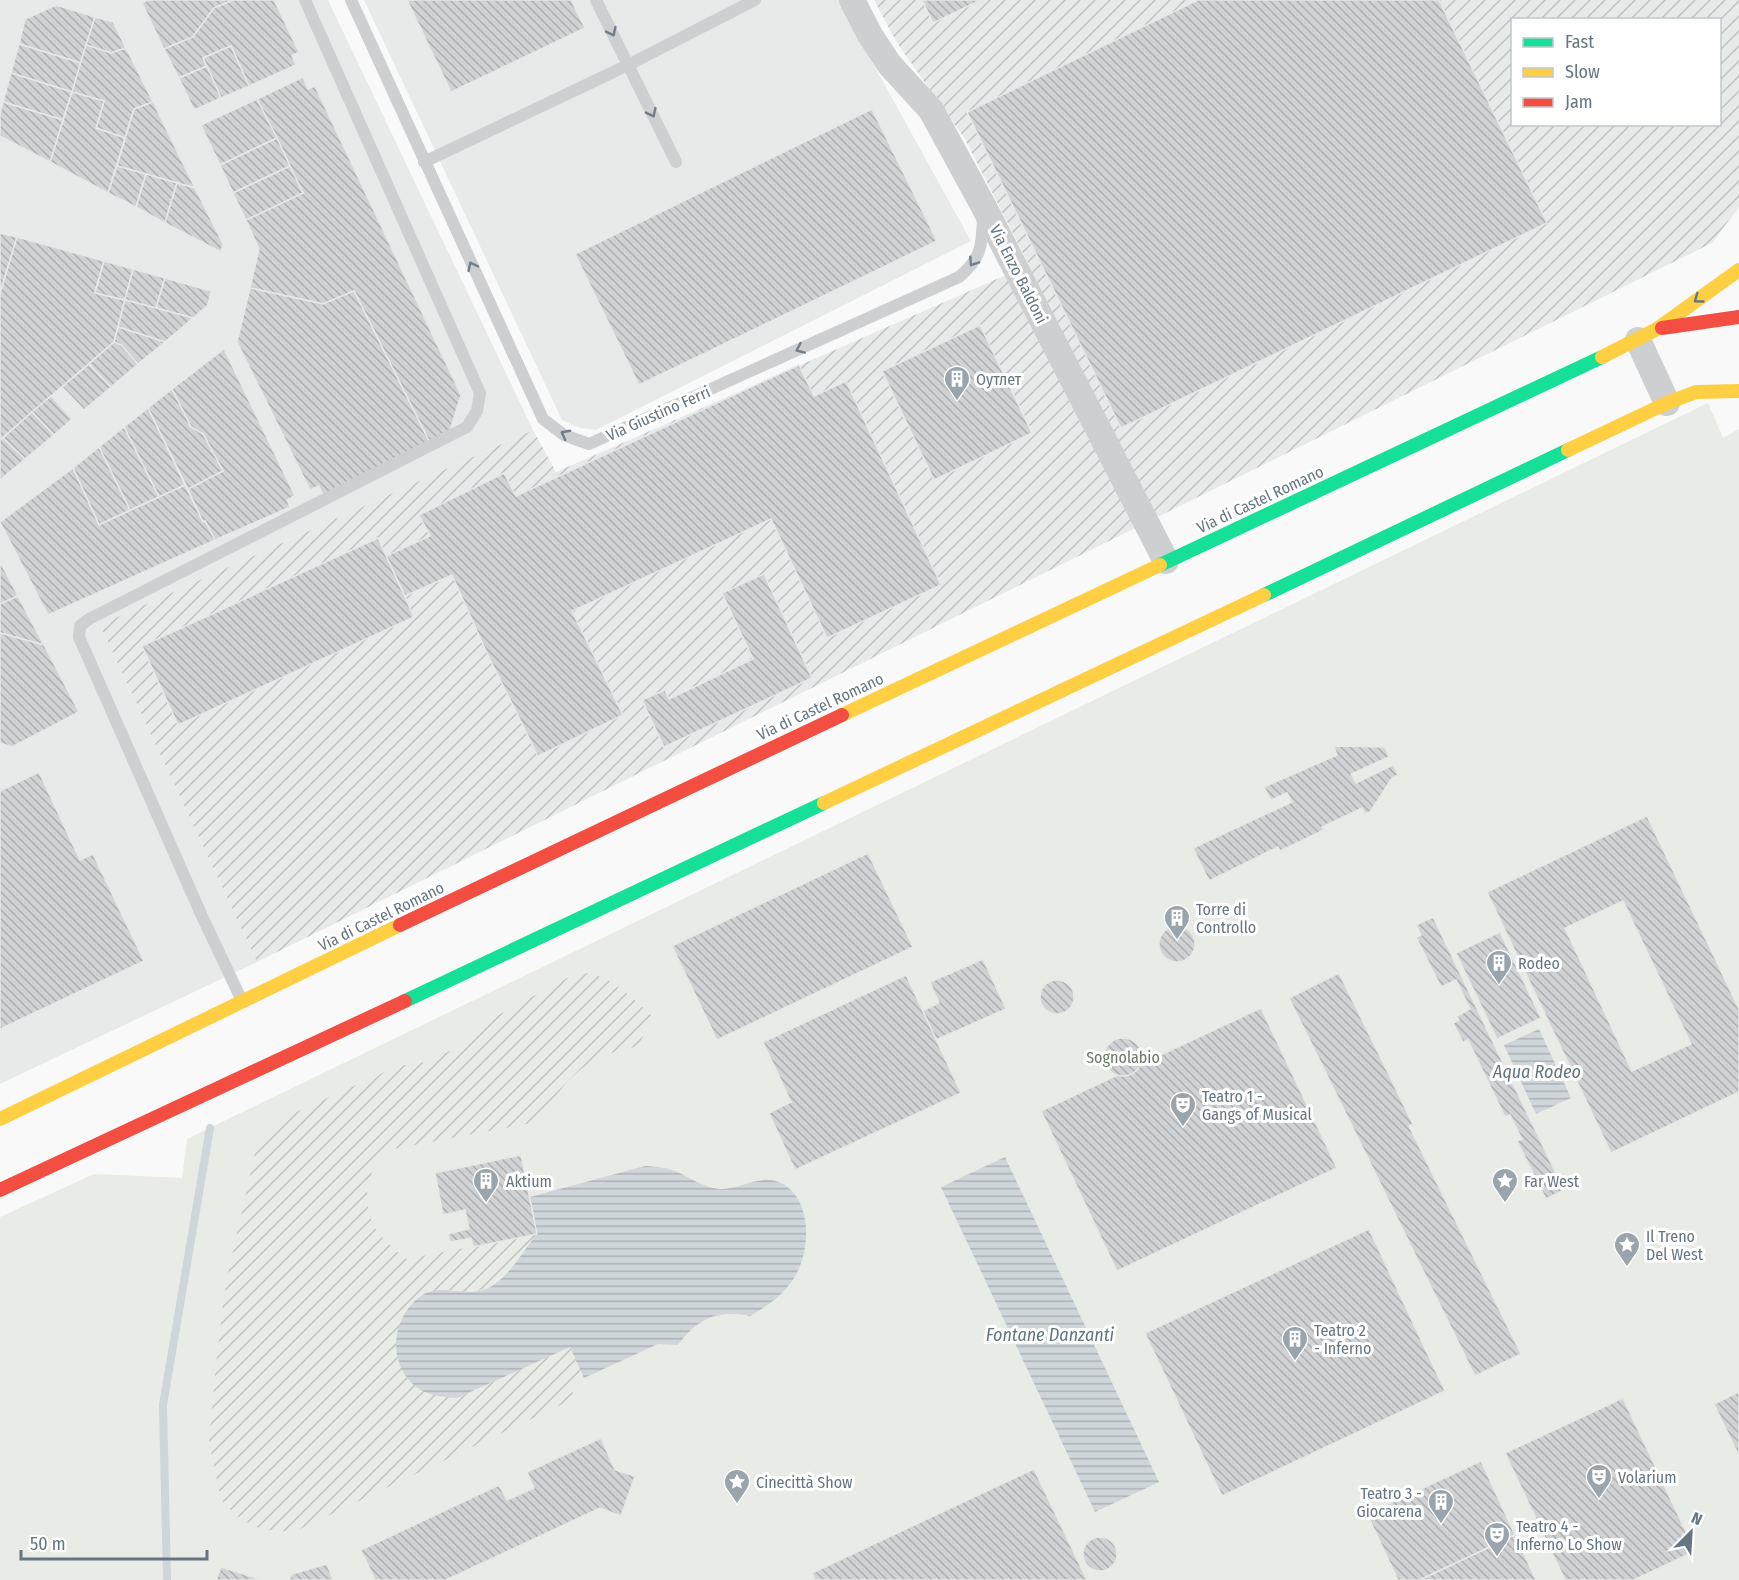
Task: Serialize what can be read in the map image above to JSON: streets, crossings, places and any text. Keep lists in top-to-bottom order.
{
  "streets": {
    "street": ["Via Enzo Baldoni", "Via di Castel Romano"],
    "lane": ["Via Giustino Ferri"]
  },
  "crossings": [
    ["Via Enzo Baldoni", "Via Giustino Ferri"],
    ["Via Enzo Baldoni", "Via di Castel Romano"]
  ],
  "water": ["Aqua Rodeo", "Fontane Danzanti"],
  "parks": ["Sognolabio"],
  "places": {
    "building": [
      "Оутлет",
      "Torre di Controllo",
      "Rodeo",
      "Aktium",
      "Teatro 2 - Inferno",
      "Teatro 3 - Giocarena"
    ],
    "theatre": ["Teatro 1 - Gangs of Musical", "Volarium", "Teatro 4 - Inferno Lo Show"],
    "place": ["Far West", "Il Treno Del West", "Cinecittà Show"]
  },
  "legend": ["Fast", "Slow", "Jam"],
  "scale_bar": "50 m",
  "north": "top right"
}
